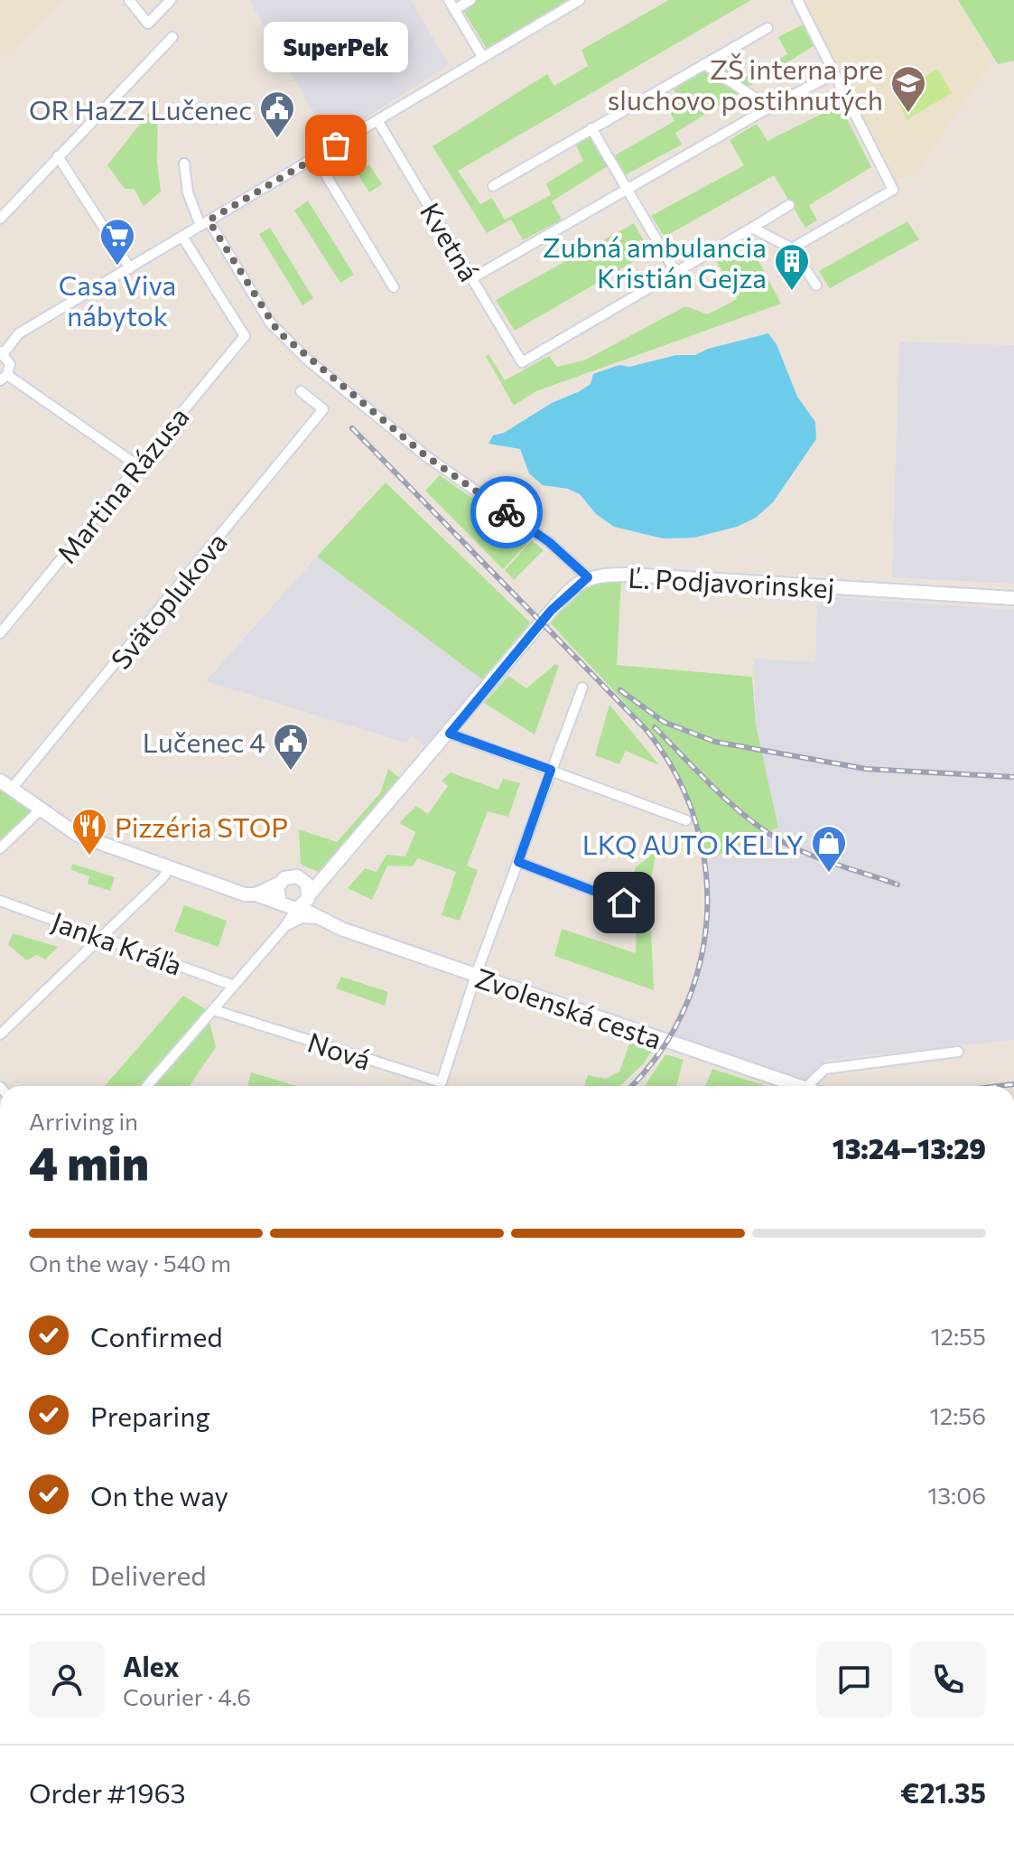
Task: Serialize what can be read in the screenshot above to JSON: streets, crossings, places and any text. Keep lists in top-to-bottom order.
{
  "streets": {
    "street": [
      "Kvetná",
      "Martina Rázusa",
      "Ľ. Podjavorinskej",
      "Svätoplukova",
      "Janka Kráľa",
      "Zvolenská cesta",
      "Nová"
    ]
  },
  "crossings": [
    ["Ľ. Podjavorinskej", "Zvolenská cesta"],
    ["Svätoplukova", "Zvolenská cesta"],
    ["Zvolenská cesta", "Nová"]
  ],
  "places": {
    "school or university": ["ZŠ interna pre sluchovo postihnutých"],
    "public building": ["OR HaZZ Lučenec", "Lučenec 4"],
    "other": ["SuperPek"],
    "supermarket": ["Casa Viva nábytok"],
    "building": ["Zubná ambulancia Kristián Gejza"],
    "restaurant": ["Pizzéria STOP"],
    "shop": ["LKQ AUTO KELLY"]
  },
  "page": {
    "bubble": "SuperPek",
    "heading": ["4 min", "Arriving in", "13:24–13:29"],
    "panel": [
      "Alex",
      "Courier · 4.6",
      "Order #1963",
      "€21.35"
    ],
    "bar": "On the way · 540 m",
    "list": [
      ["Confirmed", "12:55"],
      ["Preparing", "12:56"],
      ["On the way", "13:06"],
      "Delivered"
    ]
  }
}
